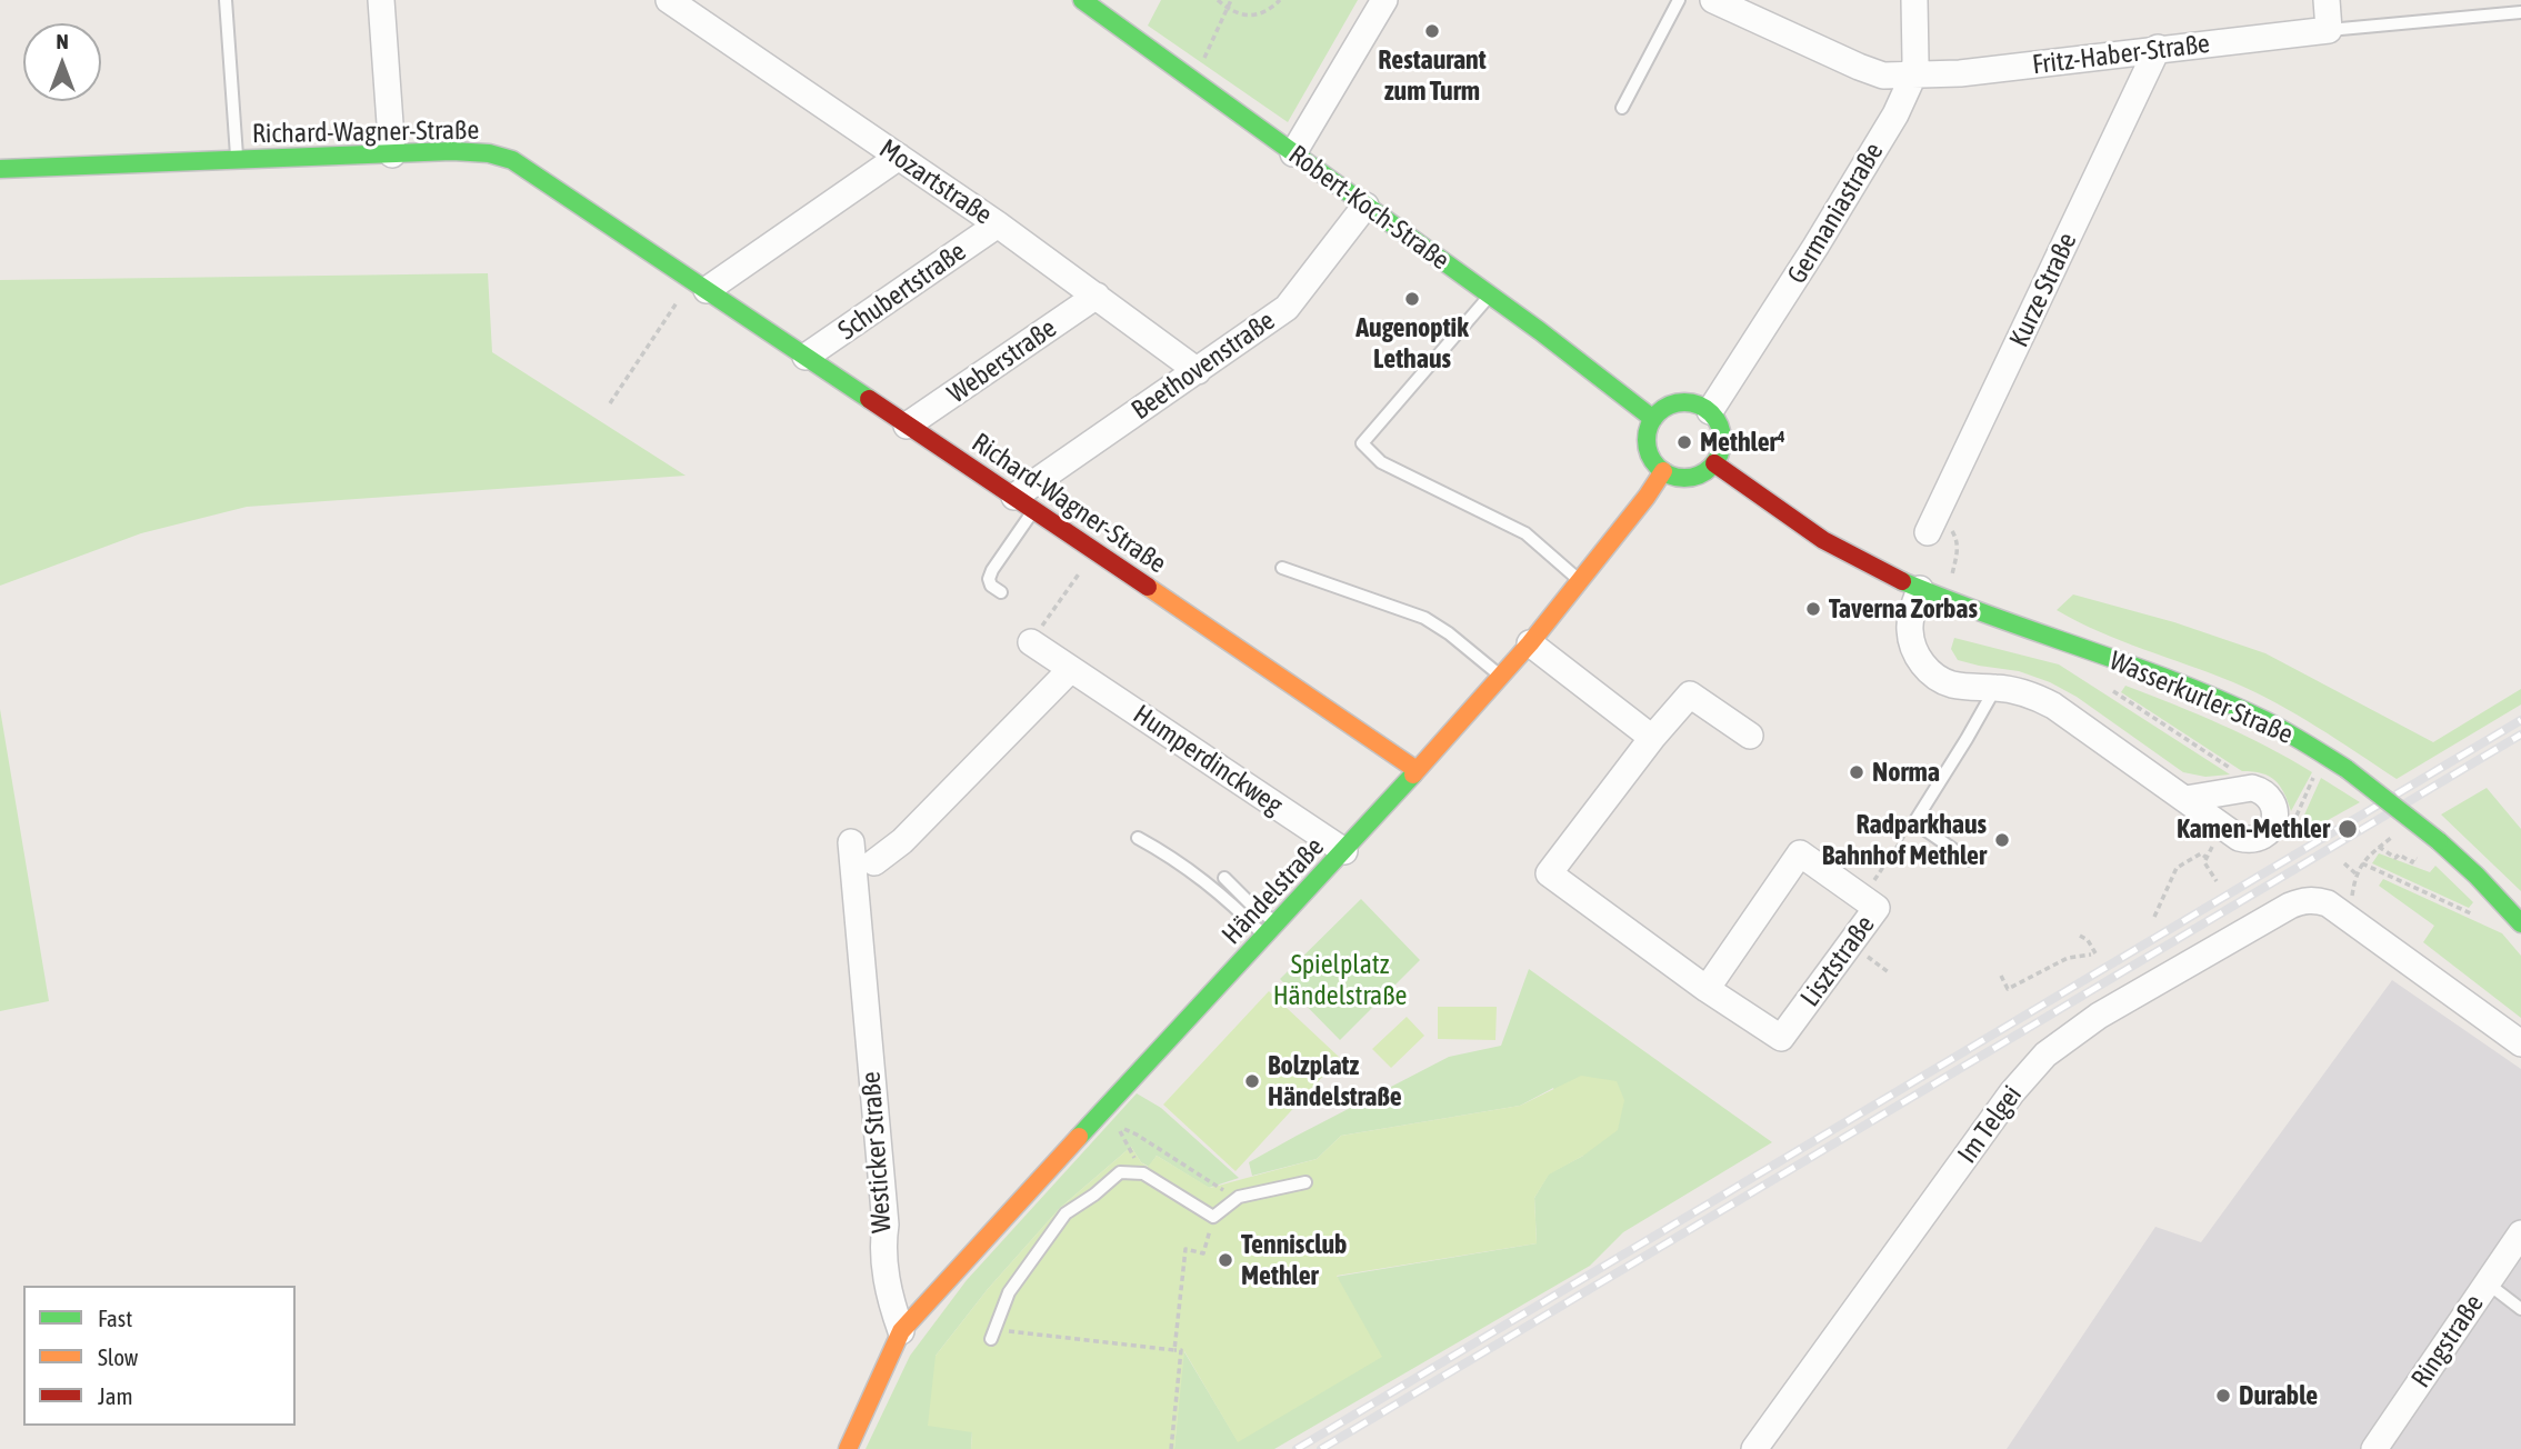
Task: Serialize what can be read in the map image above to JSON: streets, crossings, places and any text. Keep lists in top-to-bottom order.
{
  "streets": {
    "street": [
      "Fritz-Haber-Straße",
      "Richard-Wagner-Straße",
      "Mozartstraße",
      "Robert-Koch-Straße",
      "Germaniastraße",
      "Kurze Straße",
      "Schubertstraße",
      "Weberstraße",
      "Beethovenstraße",
      "Wasserkurler Straße",
      "Humperdinckweg",
      "Händelstraße",
      "Lisztstraße",
      "Im Telgei",
      "Westicker Straße",
      "Ringstraße"
    ]
  },
  "crossings": [
    ["Fritz-Haber-Straße", "Germaniastraße"],
    ["Fritz-Haber-Straße", "Kurze Straße"],
    ["Richard-Wagner-Straße", "Schubertstraße"],
    ["Richard-Wagner-Straße", "Weberstraße"],
    ["Richard-Wagner-Straße", "Beethovenstraße"],
    ["Richard-Wagner-Straße", "Händelstraße"],
    ["Mozartstraße", "Schubertstraße"],
    ["Mozartstraße", "Weberstraße"],
    ["Mozartstraße", "Beethovenstraße"],
    ["Robert-Koch-Straße", "Germaniastraße"],
    ["Robert-Koch-Straße", "Beethovenstraße"],
    ["Robert-Koch-Straße", "Händelstraße"],
    ["Germaniastraße", "Händelstraße"],
    ["Humperdinckweg", "Händelstraße"],
    ["Händelstraße", "Westicker Straße"]
  ],
  "parks": ["Spielplatz Händelstraße"],
  "places": [
    "Restaurant zum Turm",
    "Augenoptik Lethaus",
    "Methler⁴",
    "Taverna Zorbas",
    "Norma",
    "Kamen-Methler",
    "Radparkhaus Bahnhof Methler",
    "Bolzplatz Händelstraße",
    "Tennisclub Methler",
    "Durable"
  ],
  "legend": ["Fast", "Slow", "Jam"],
  "north": "top"
}
